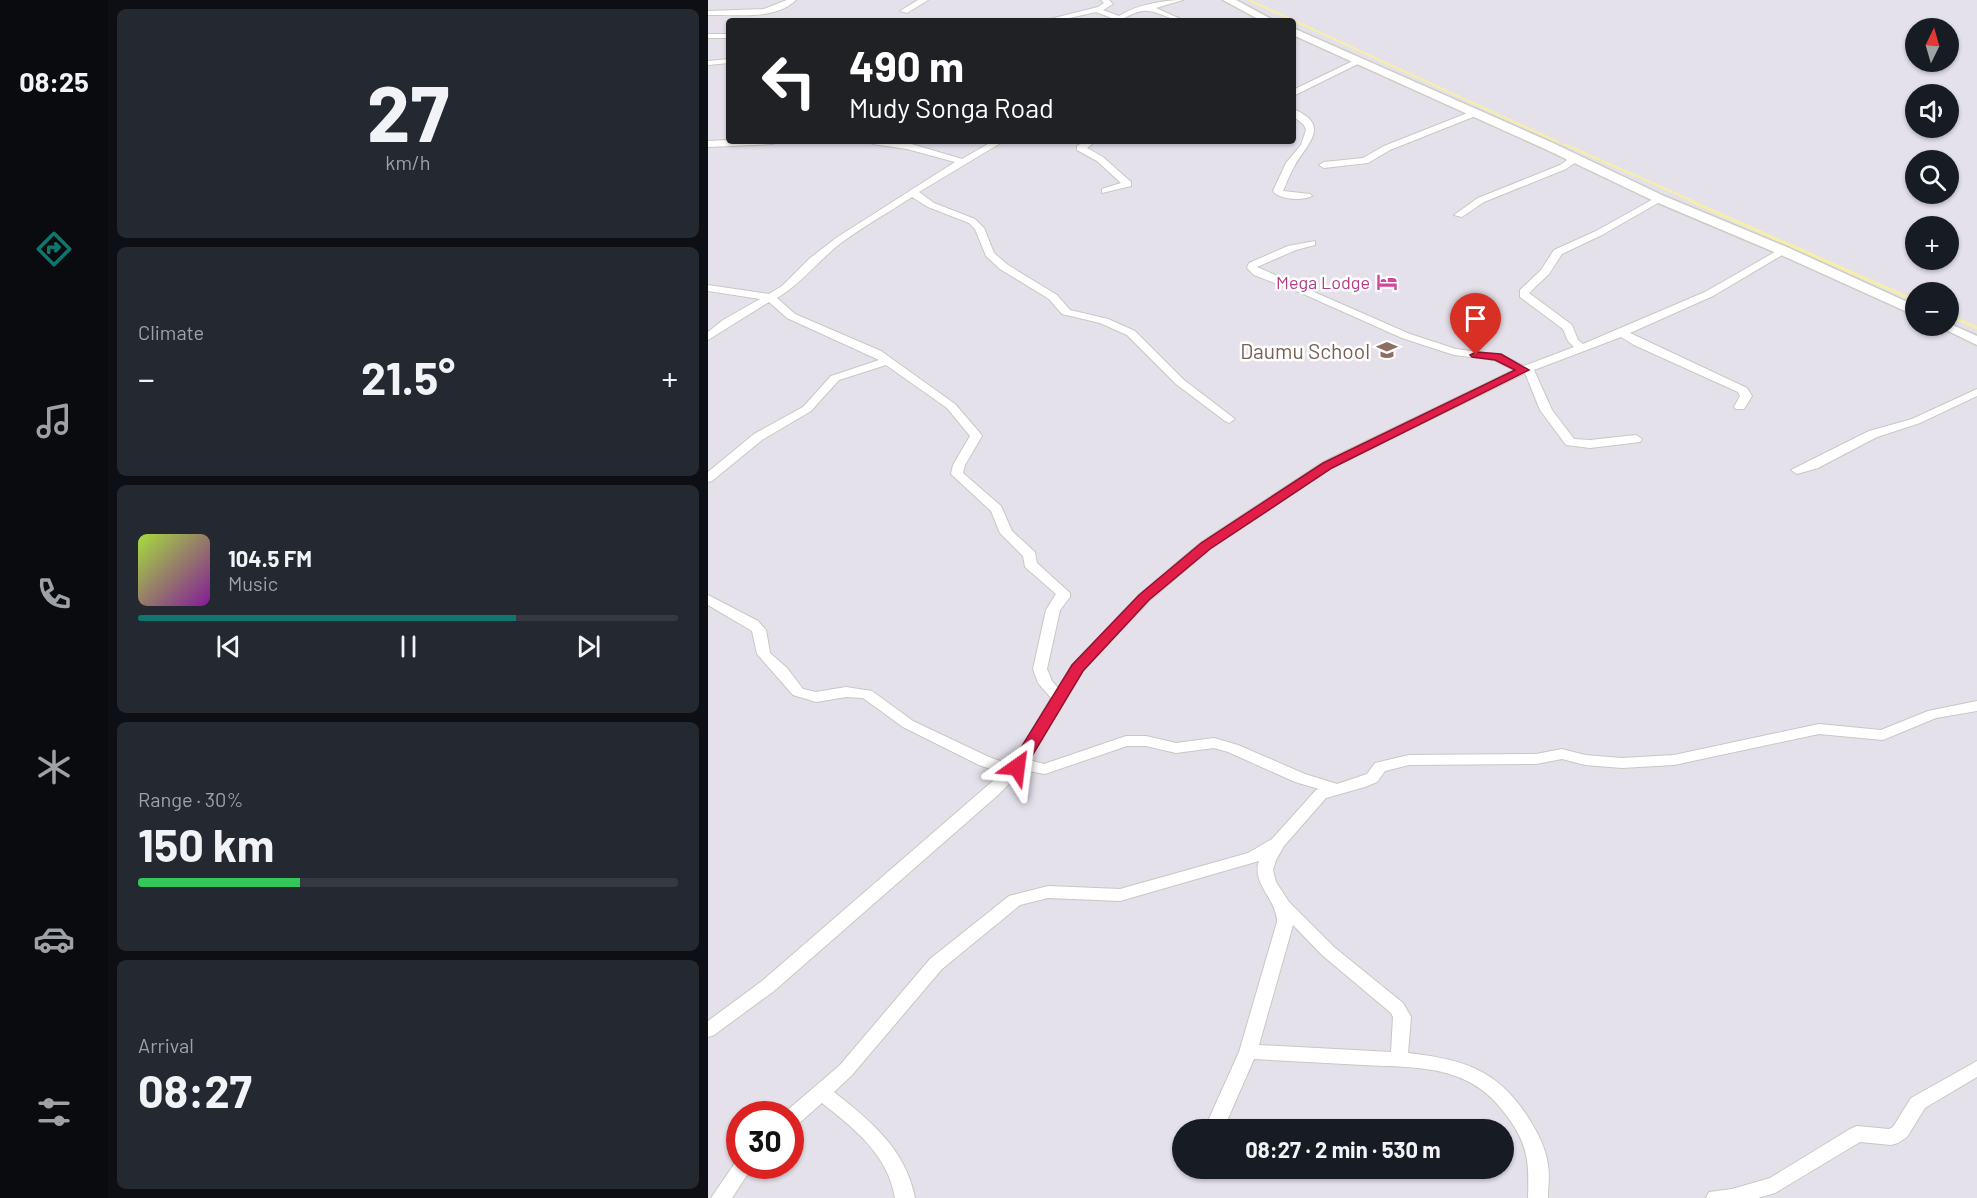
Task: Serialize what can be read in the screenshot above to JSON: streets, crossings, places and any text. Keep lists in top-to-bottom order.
{
  "places": {
    "hotel": ["Mega Lodge"],
    "school or university": ["Daumu School"]
  },
  "north": "top",
  "page": {
    "tabs": "08:25",
    "tile": [
      ["27", "km/h"],
      "Climate",
      ["Range · 30%", "150 km"],
      ["Arrival", "08:27"]
    ],
    "map_buttons": ["+", "−"],
    "turn": ["490 m", "Mudy Songa Road"],
    "heat": ["−", "21.5°", "+"],
    "song": ["104.5 FM", "Music"],
    "limit": "30",
    "trip": "08:27 · 2 min · 530 m"
  }
}
